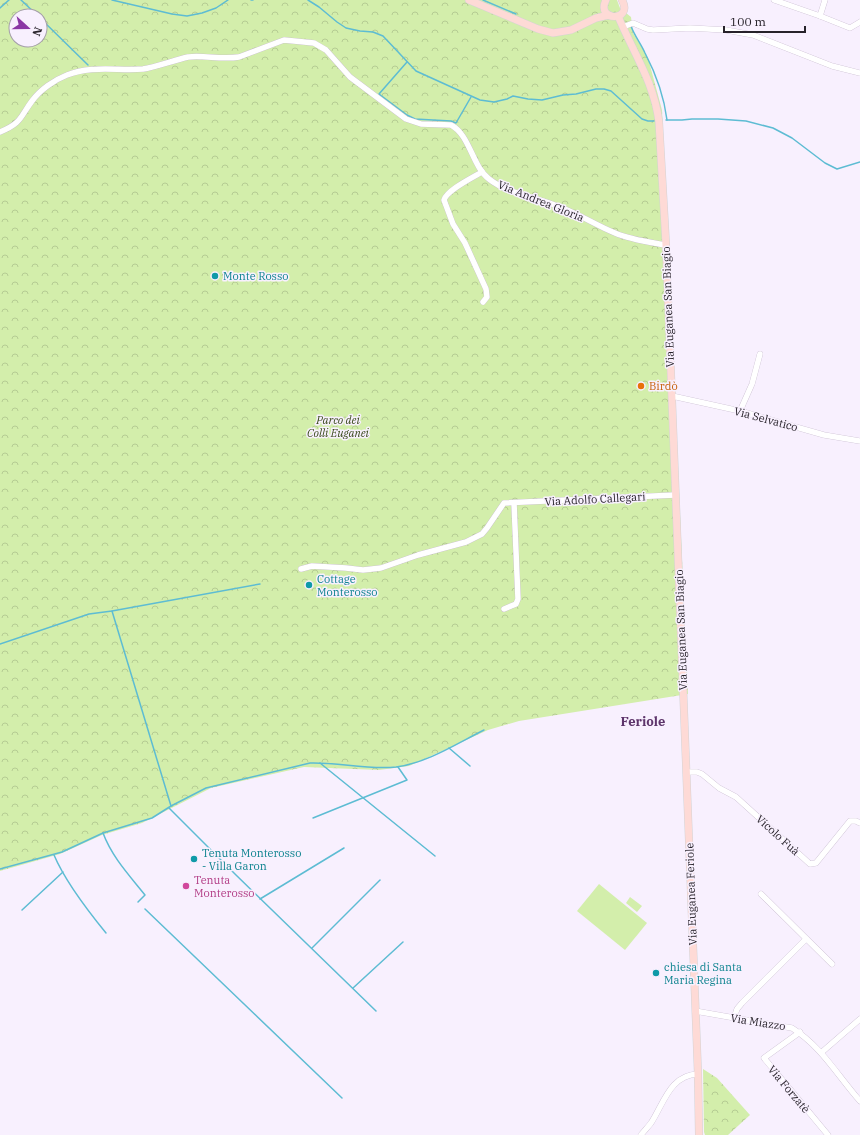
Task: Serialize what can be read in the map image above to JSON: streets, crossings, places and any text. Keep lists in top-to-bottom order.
{
  "streets": {
    "main road": ["Via Euganea San Biagio", "Via Euganea Feriole"],
    "street": [
      "Via Andrea Gloria",
      "Via Selvatico",
      "Via Adolfo Callegari",
      "Vicolo Fuà",
      "Via Miazzo",
      "Via Forzatè"
    ]
  },
  "crossings": [
    ["Via Andrea Gloria", "Via Euganea San Biagio"],
    ["Via Euganea San Biagio", "Via Selvatico"],
    ["Via Euganea San Biagio", "Via Adolfo Callegari"],
    ["Via Euganea San Biagio", "Via Euganea Feriole"],
    ["Vicolo Fuà", "Via Euganea Feriole"],
    ["Via Euganea Feriole", "Via Miazzo"],
    ["Via Miazzo", "Via Forzatè"]
  ],
  "districts": ["Feriole"],
  "parks": ["Parco dei Colli Euganei"],
  "places": [
    "Monte Rosso",
    "Birdò",
    "Cottage Monterosso",
    "Tenuta Monterosso - Villa Garon",
    "Tenuta Monterosso",
    "chiesa di Santa Maria Regina"
  ],
  "scale_bar": "100 m",
  "north": "right"
}
